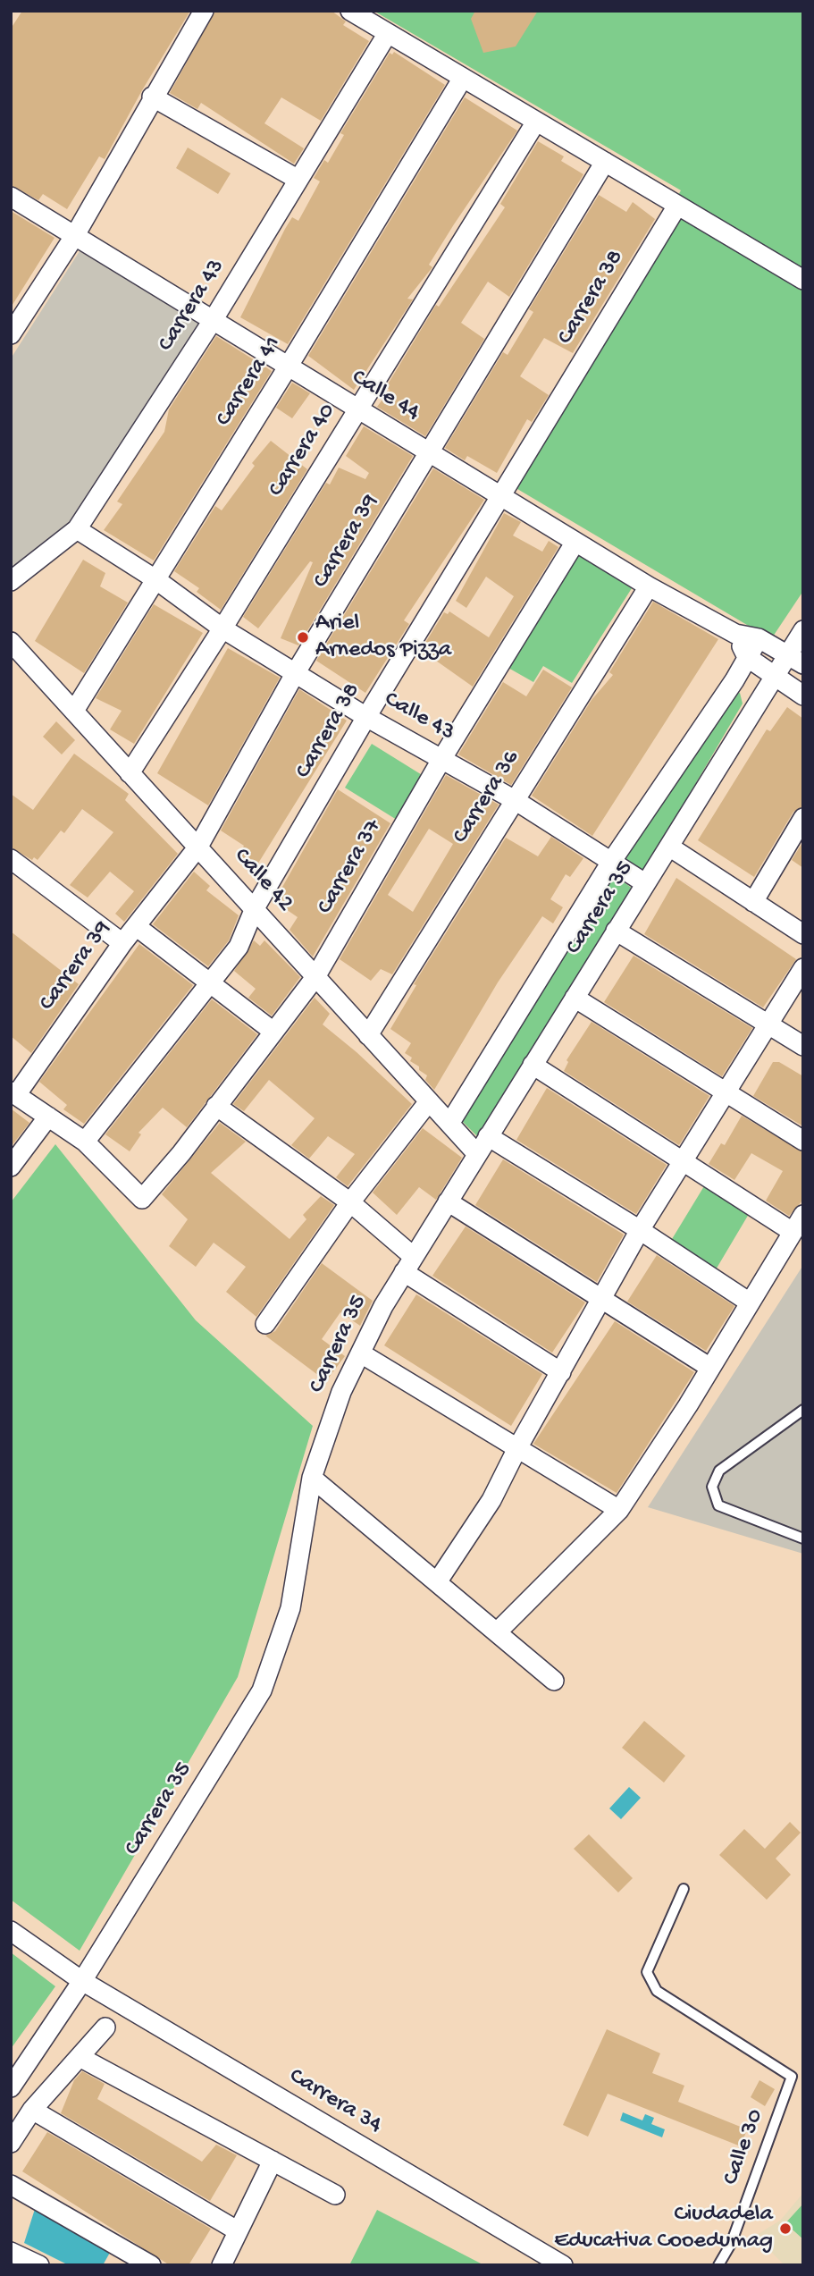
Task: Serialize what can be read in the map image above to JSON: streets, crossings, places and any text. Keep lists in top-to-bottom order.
{
  "streets": {
    "street": [
      "Carrera 38",
      "Carrera 43",
      "Carrera 41",
      "Calle 44",
      "Carrera 40",
      "Carrera 39",
      "Calle 43",
      "Carrera 36",
      "Carrera 37",
      "Calle 42",
      "Carrera 35",
      "Carrera 34"
    ],
    "lane": ["Calle 30"]
  },
  "crossings": [
    ["Carrera 38", "Calle 44"],
    ["Carrera 38", "Calle 43"],
    ["Carrera 38", "Carrera 37"],
    ["Carrera 38", "Calle 42"],
    ["Carrera 43", "Calle 44"],
    ["Carrera 43", "Calle 43"],
    ["Carrera 41", "Calle 44"],
    ["Carrera 41", "Calle 43"],
    ["Carrera 41", "Calle 42"],
    ["Calle 44", "Carrera 40"],
    ["Calle 44", "Carrera 39"],
    ["Calle 44", "Carrera 36"],
    ["Calle 44", "Carrera 37"],
    ["Calle 44", "Carrera 35"],
    ["Carrera 40", "Calle 43"],
    ["Carrera 40", "Calle 42"],
    ["Carrera 39", "Calle 43"],
    ["Carrera 39", "Calle 42"],
    ["Calle 43", "Carrera 36"],
    ["Calle 43", "Carrera 37"],
    ["Calle 43", "Carrera 35"],
    ["Carrera 36", "Calle 42"],
    ["Carrera 37", "Calle 42"],
    ["Calle 42", "Carrera 35"],
    ["Carrera 35", "Carrera 34"]
  ],
  "places": ["Ariel Arnedos Pizza", "Ciudadela Educativa Cooedumag"]
}
